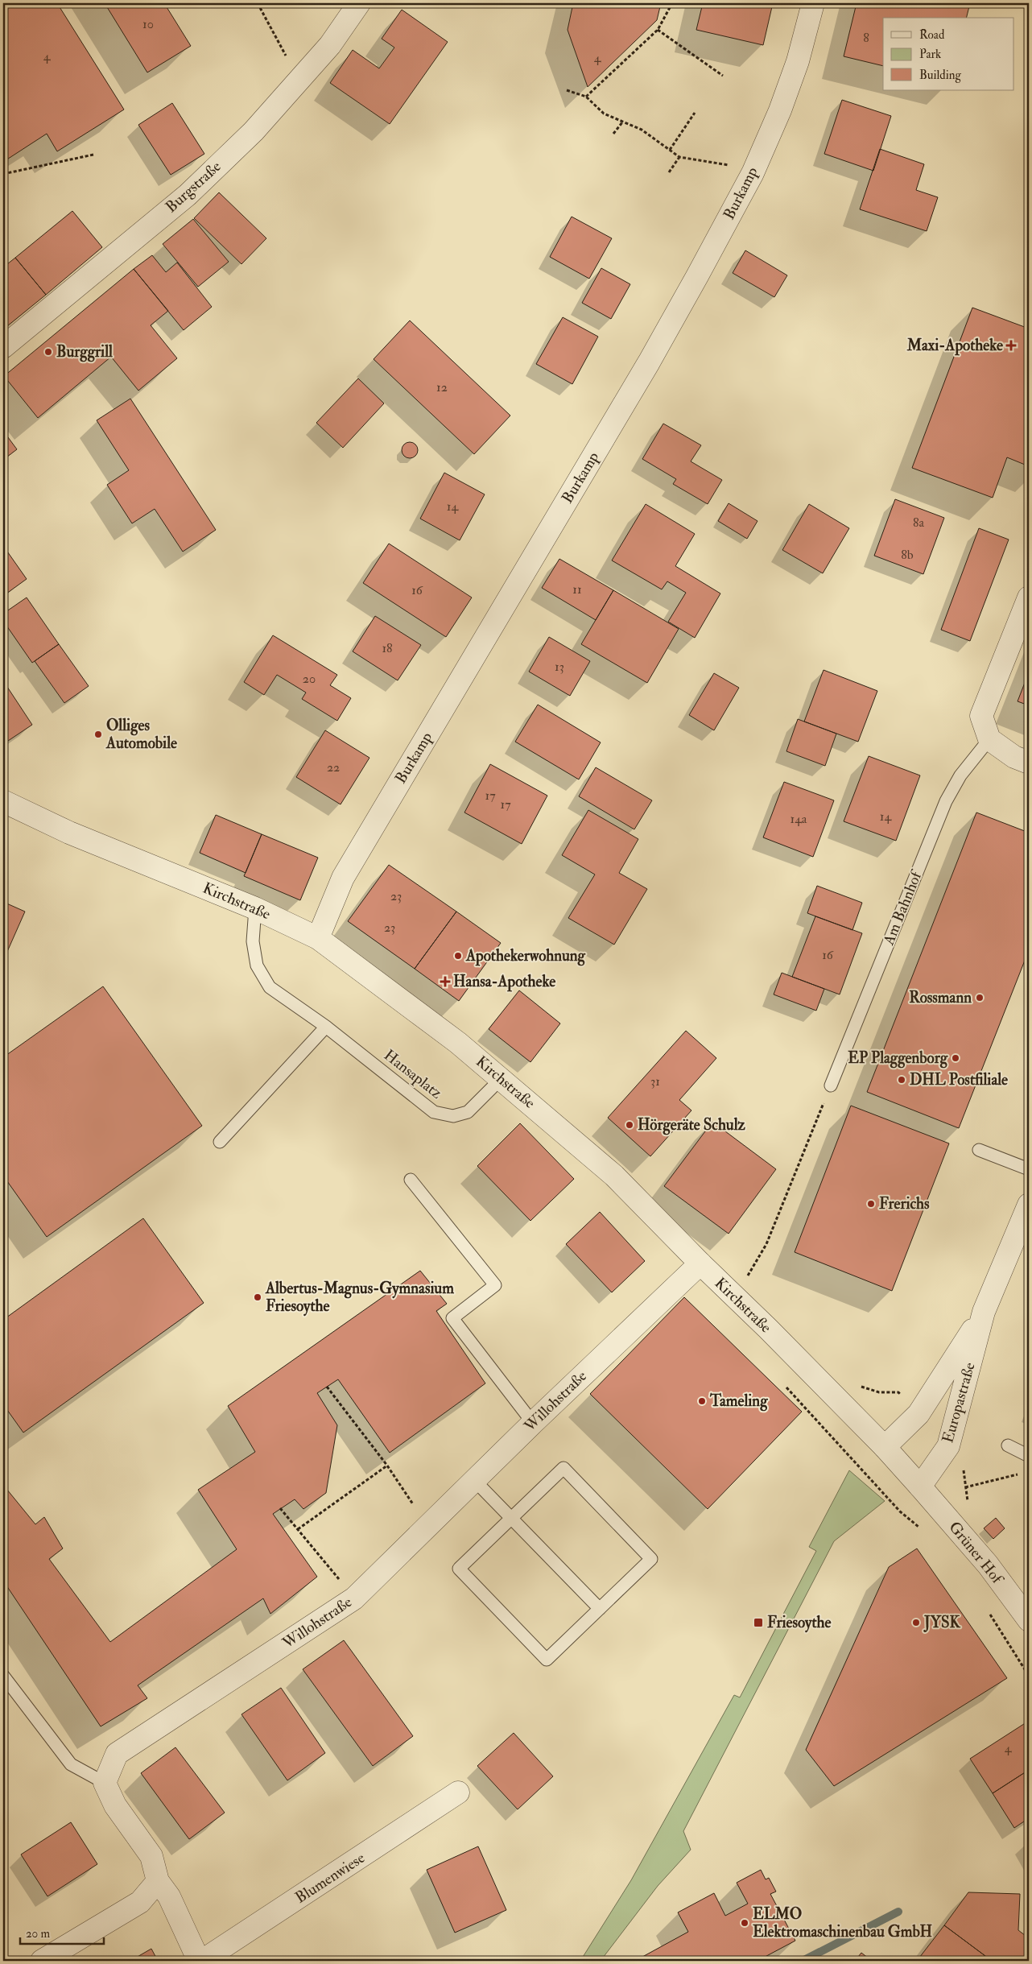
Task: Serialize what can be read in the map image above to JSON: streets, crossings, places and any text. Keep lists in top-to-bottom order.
{
  "streets": {
    "street": [
      "Burgstraße",
      "Burkamp",
      "Kirchstraße",
      "Willohstraße",
      "Europastraße",
      "Grüner Hof",
      "Blumenwiese"
    ],
    "lane": ["Am Bahnhof", "Hansaplatz"]
  },
  "crossings": [
    ["Burkamp", "Kirchstraße"],
    ["Kirchstraße", "Hansaplatz"],
    ["Kirchstraße", "Willohstraße"],
    ["Kirchstraße", "Europastraße"],
    ["Kirchstraße", "Grüner Hof"],
    ["Europastraße", "Grüner Hof"]
  ],
  "places": {
    "health": ["Maxi-Apotheke", "Hansa-Apotheke"],
    "other": [
      "Burggrill",
      "Olliges Automobile",
      "Apothekerwohnung",
      "Rossmann",
      "EP Plaggenborg",
      "DHL Postfiliale",
      "Hörgeräte Schulz",
      "Frerichs",
      "Albertus-Magnus-Gymnasium Friesoythe",
      "Tameling",
      "JYSK",
      "ELMO Elektromaschinenbau GmbH"
    ],
    "transit": ["Friesoythe"]
  },
  "house_numbers": [
    "10",
    "8",
    "4",
    "4",
    "12",
    "14",
    "8a",
    "8b",
    "11",
    "16",
    "18",
    "13",
    "20",
    "22",
    "17",
    "17",
    "14",
    "14a",
    "23",
    "23",
    "16",
    "31",
    "4"
  ],
  "legend": ["Road", "Park", "Building"],
  "scale_bar": "20 m"
}
